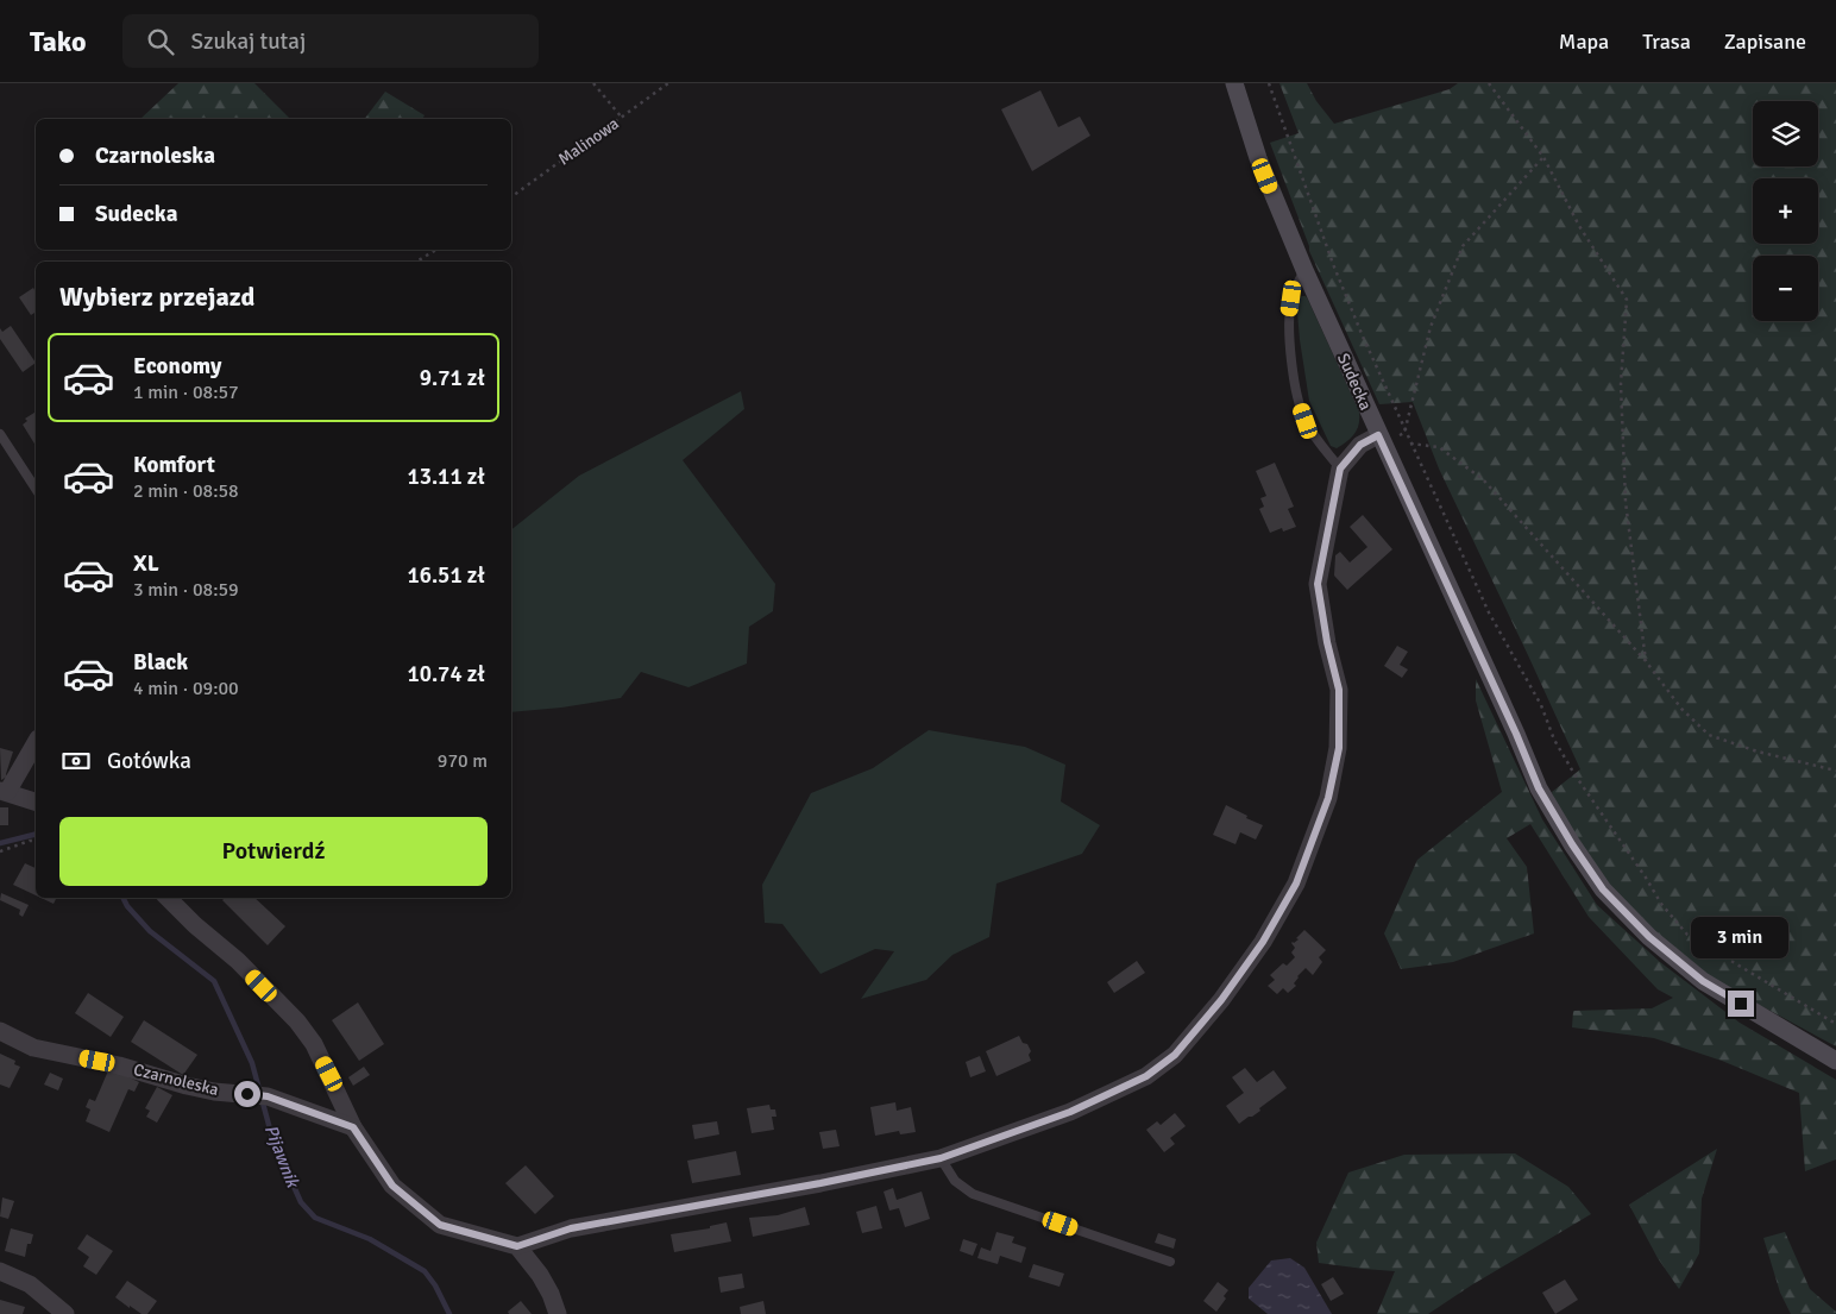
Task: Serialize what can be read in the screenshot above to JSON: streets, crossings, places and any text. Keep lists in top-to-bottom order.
{
  "streets": {
    "main road": ["Sudecka"],
    "street": ["Czarnoleska"],
    "path": ["Malinowa"]
  },
  "water": ["Pijawnik"],
  "page": {
    "header": "Tako",
    "search": "Szukaj tutaj",
    "nav": ["Mapa", "Trasa", "Zapisane"],
    "map_buttons": ["+", "−"],
    "banner": ["Czarnoleska", "Sudecka"],
    "heading": "Wybierz przejazd",
    "list": [
      {
        "name": "Economy",
        "note": "1 min · 08:57",
        "value": "9.71 zł"
      },
      {
        "name": "Komfort",
        "note": "2 min · 08:58",
        "value": "13.11 zł"
      },
      {
        "name": "XL",
        "note": "3 min · 08:59",
        "value": "16.51 zł"
      },
      {
        "name": "Black",
        "note": "4 min · 09:00",
        "value": "10.74 zł"
      }
    ],
    "pay": ["Gotówka", "970 m"],
    "buttons": "Potwierdź",
    "bubble": "3 min"
  }
}
